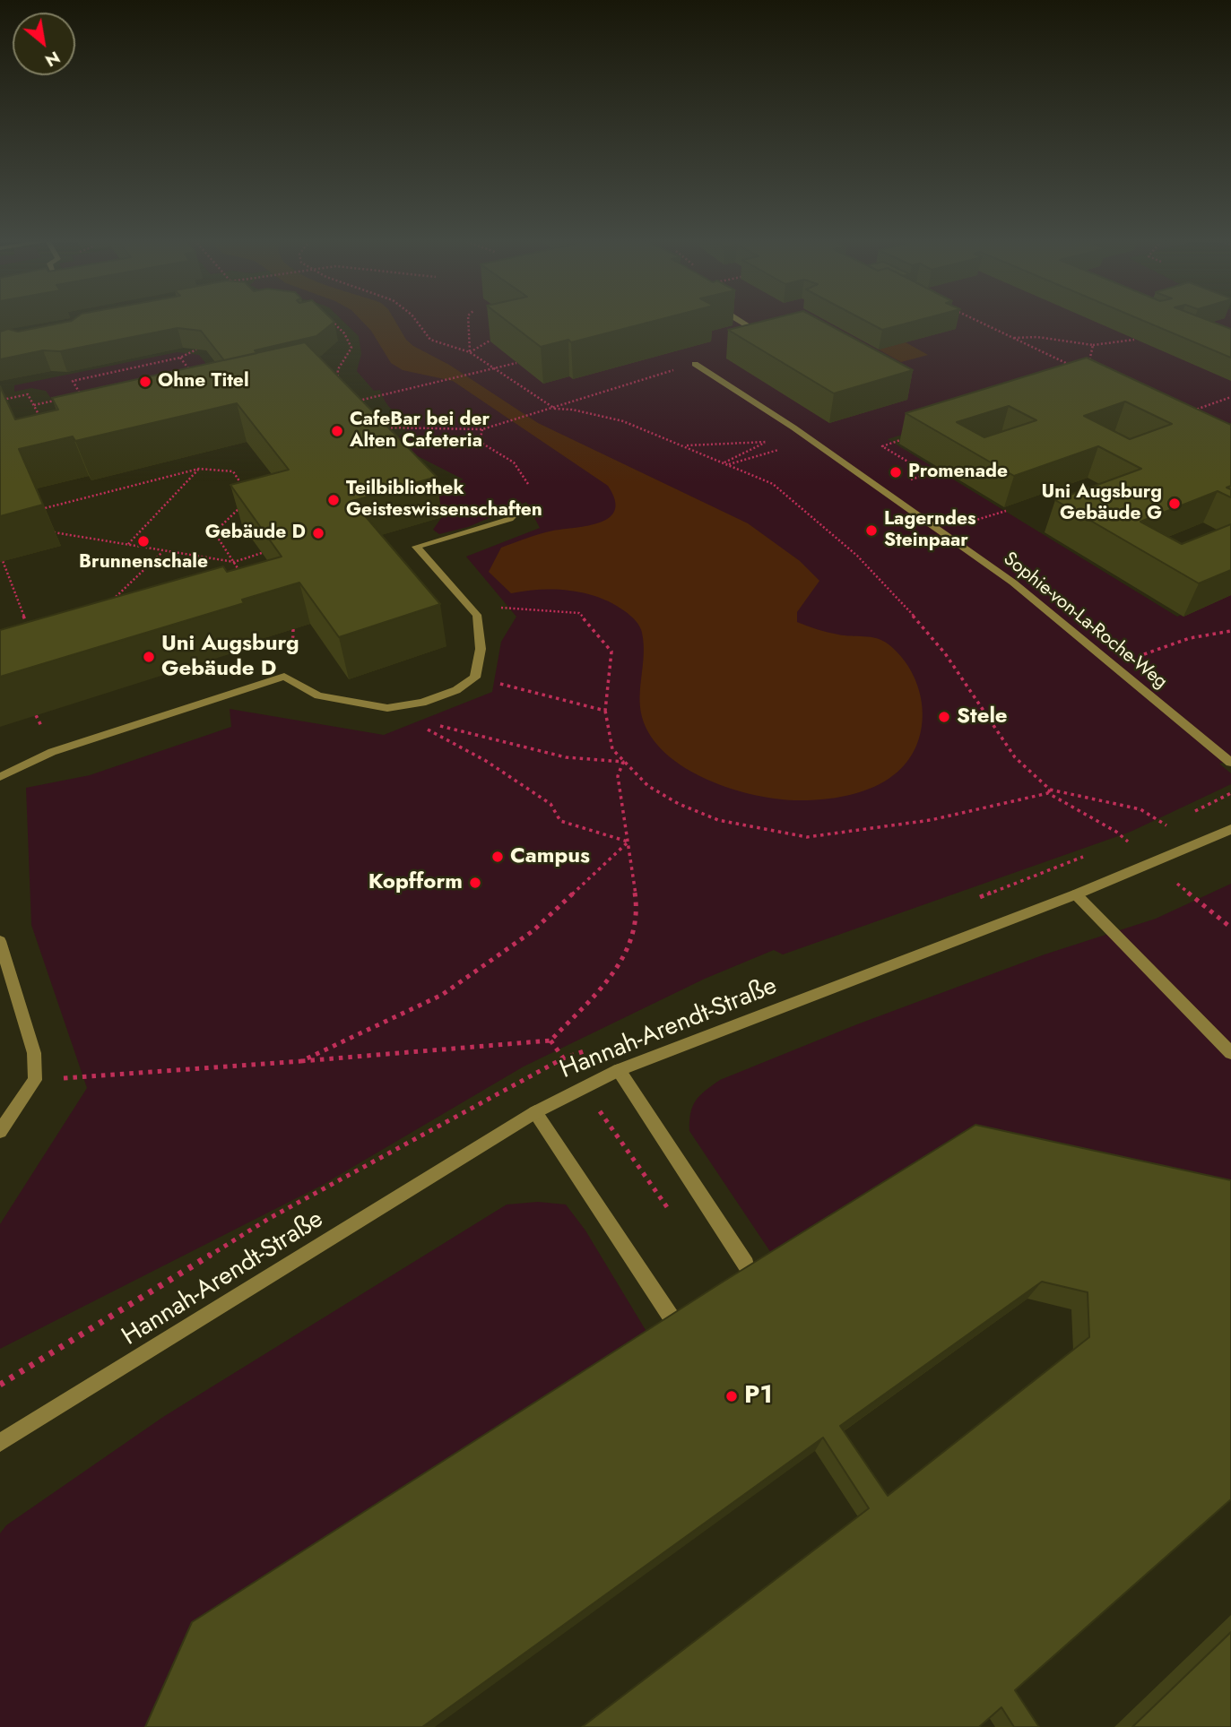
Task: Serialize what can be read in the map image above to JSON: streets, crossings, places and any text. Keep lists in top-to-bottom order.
{
  "streets": {
    "street": ["Sophie-von-La-Roche-Weg", "Hannah-Arendt-Straße"]
  },
  "places": [
    "Ohne Titel",
    "CafeBar bei der Alten Cafeteria",
    "Promenade",
    "Teilbibliothek Geisteswissenschaften",
    "Uni Augsburg Gebäude G",
    "Lagerndes Steinpaar",
    "Gebäude D",
    "Brunnenschale",
    "Uni Augsburg Gebäude D",
    "Stele",
    "Campus",
    "Kopfform",
    "P1"
  ],
  "north": "bottom right"
}
